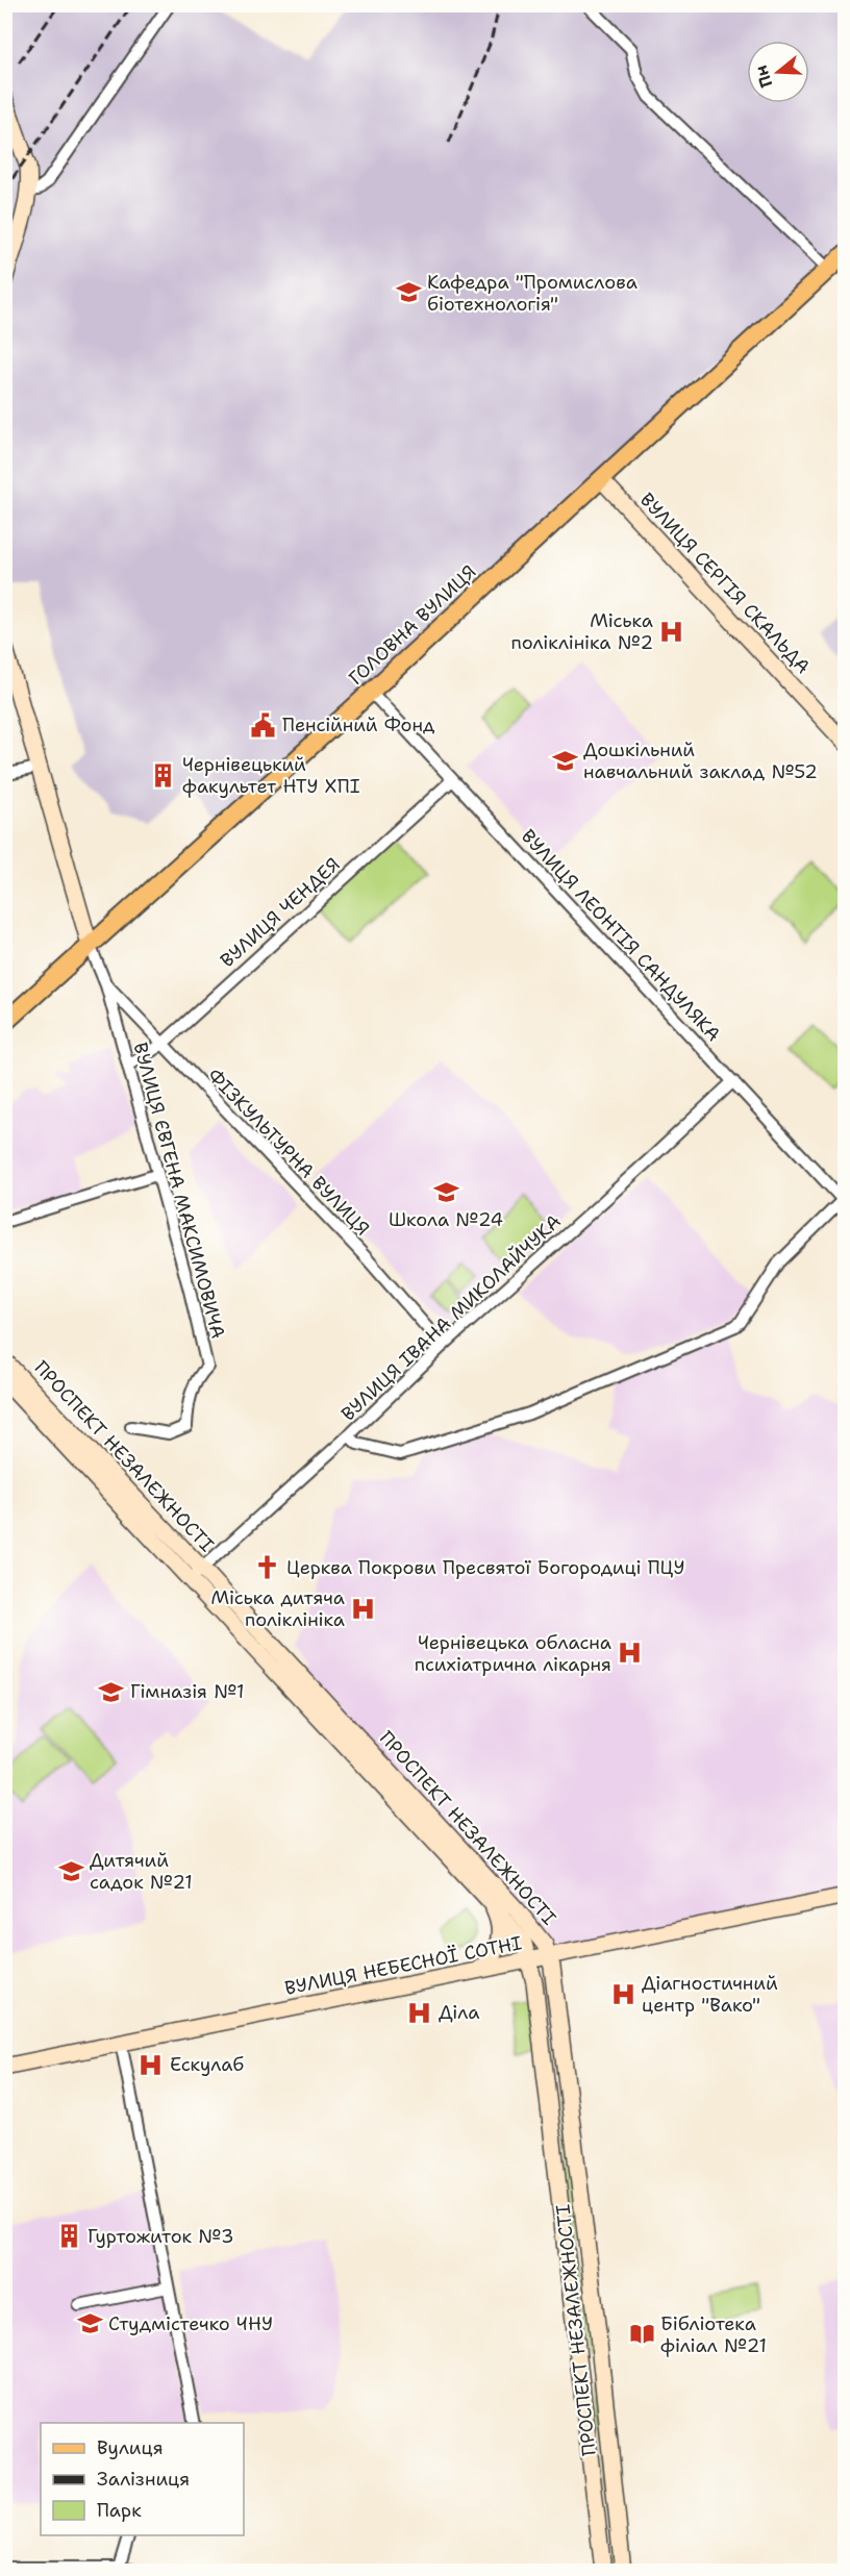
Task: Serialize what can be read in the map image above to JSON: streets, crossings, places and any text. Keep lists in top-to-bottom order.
{
  "streets": {
    "main road": [
      "ВУЛИЦЯ СЕРГІЯ СКАЛЬДА",
      "ГОЛОВНА ВУЛИЦЯ",
      "ПРОСПЕКТ НЕЗАЛЕЖНОСТІ",
      "ВУЛИЦЯ НЕБЕСНОЇ СОТНІ"
    ],
    "street": [
      "ВУЛИЦЯ ЧЕНДЕЯ",
      "ВУЛИЦЯ ЛЕОНТІЯ САНДУЛЯКА",
      "ФІЗКУЛЬТУРНА ВУЛИЦЯ",
      "ВУЛИЦЯ ЄВГЕНА МАКСИМОВИЧА",
      "ВУЛИЦЯ ІВАНА МИКОЛАЙЧУКА"
    ]
  },
  "crossings": [
    ["ВУЛИЦЯ СЕРГІЯ СКАЛЬДА", "ГОЛОВНА ВУЛИЦЯ"],
    ["ГОЛОВНА ВУЛИЦЯ", "ВУЛИЦЯ ЛЕОНТІЯ САНДУЛЯКА"],
    ["ГОЛОВНА ВУЛИЦЯ", "ВУЛИЦЯ ЄВГЕНА МАКСИМОВИЧА"],
    ["ВУЛИЦЯ ЧЕНДЕЯ", "ВУЛИЦЯ ЛЕОНТІЯ САНДУЛЯКА"],
    ["ВУЛИЦЯ ЧЕНДЕЯ", "ФІЗКУЛЬТУРНА ВУЛИЦЯ"],
    ["ВУЛИЦЯ ЧЕНДЕЯ", "ВУЛИЦЯ ЄВГЕНА МАКСИМОВИЧА"],
    ["ВУЛИЦЯ ЛЕОНТІЯ САНДУЛЯКА", "ВУЛИЦЯ ІВАНА МИКОЛАЙЧУКА"],
    ["ФІЗКУЛЬТУРНА ВУЛИЦЯ", "ВУЛИЦЯ ЄВГЕНА МАКСИМОВИЧА"],
    ["ФІЗКУЛЬТУРНА ВУЛИЦЯ", "ВУЛИЦЯ ІВАНА МИКОЛАЙЧУКА"],
    ["ВУЛИЦЯ ІВАНА МИКОЛАЙЧУКА", "ПРОСПЕКТ НЕЗАЛЕЖНОСТІ"],
    ["ПРОСПЕКТ НЕЗАЛЕЖНОСТІ", "ВУЛИЦЯ НЕБЕСНОЇ СОТНІ"]
  ],
  "places": {
    "school or university": [
      "Кафедра \"Промислова біотехнологія\"",
      "Дошкільний навчальний заклад №52",
      "Школа №24",
      "Гімназія №1",
      "Дитячий садок №21",
      "Студмістечко ЧНУ"
    ],
    "hospital": [
      "Міська поліклініка №2",
      "Міська дитяча поліклініка",
      "Чернівецька обласна психіатрична лікарня",
      "Діагностичний центр \"Вако\"",
      "Діла",
      "Ескулаб"
    ],
    "public building": ["Пенсійний Фонд"],
    "building": ["Чернівецький факультет НТУ ХПІ", "Гуртожиток №3"],
    "church": ["Церква Покрови Пресвятої Богородиці ПЦУ"],
    "library": ["Бібліотека філіал №21"]
  },
  "legend": ["Вулиця", "Залізниця", "Парк"],
  "north": "left"
}
